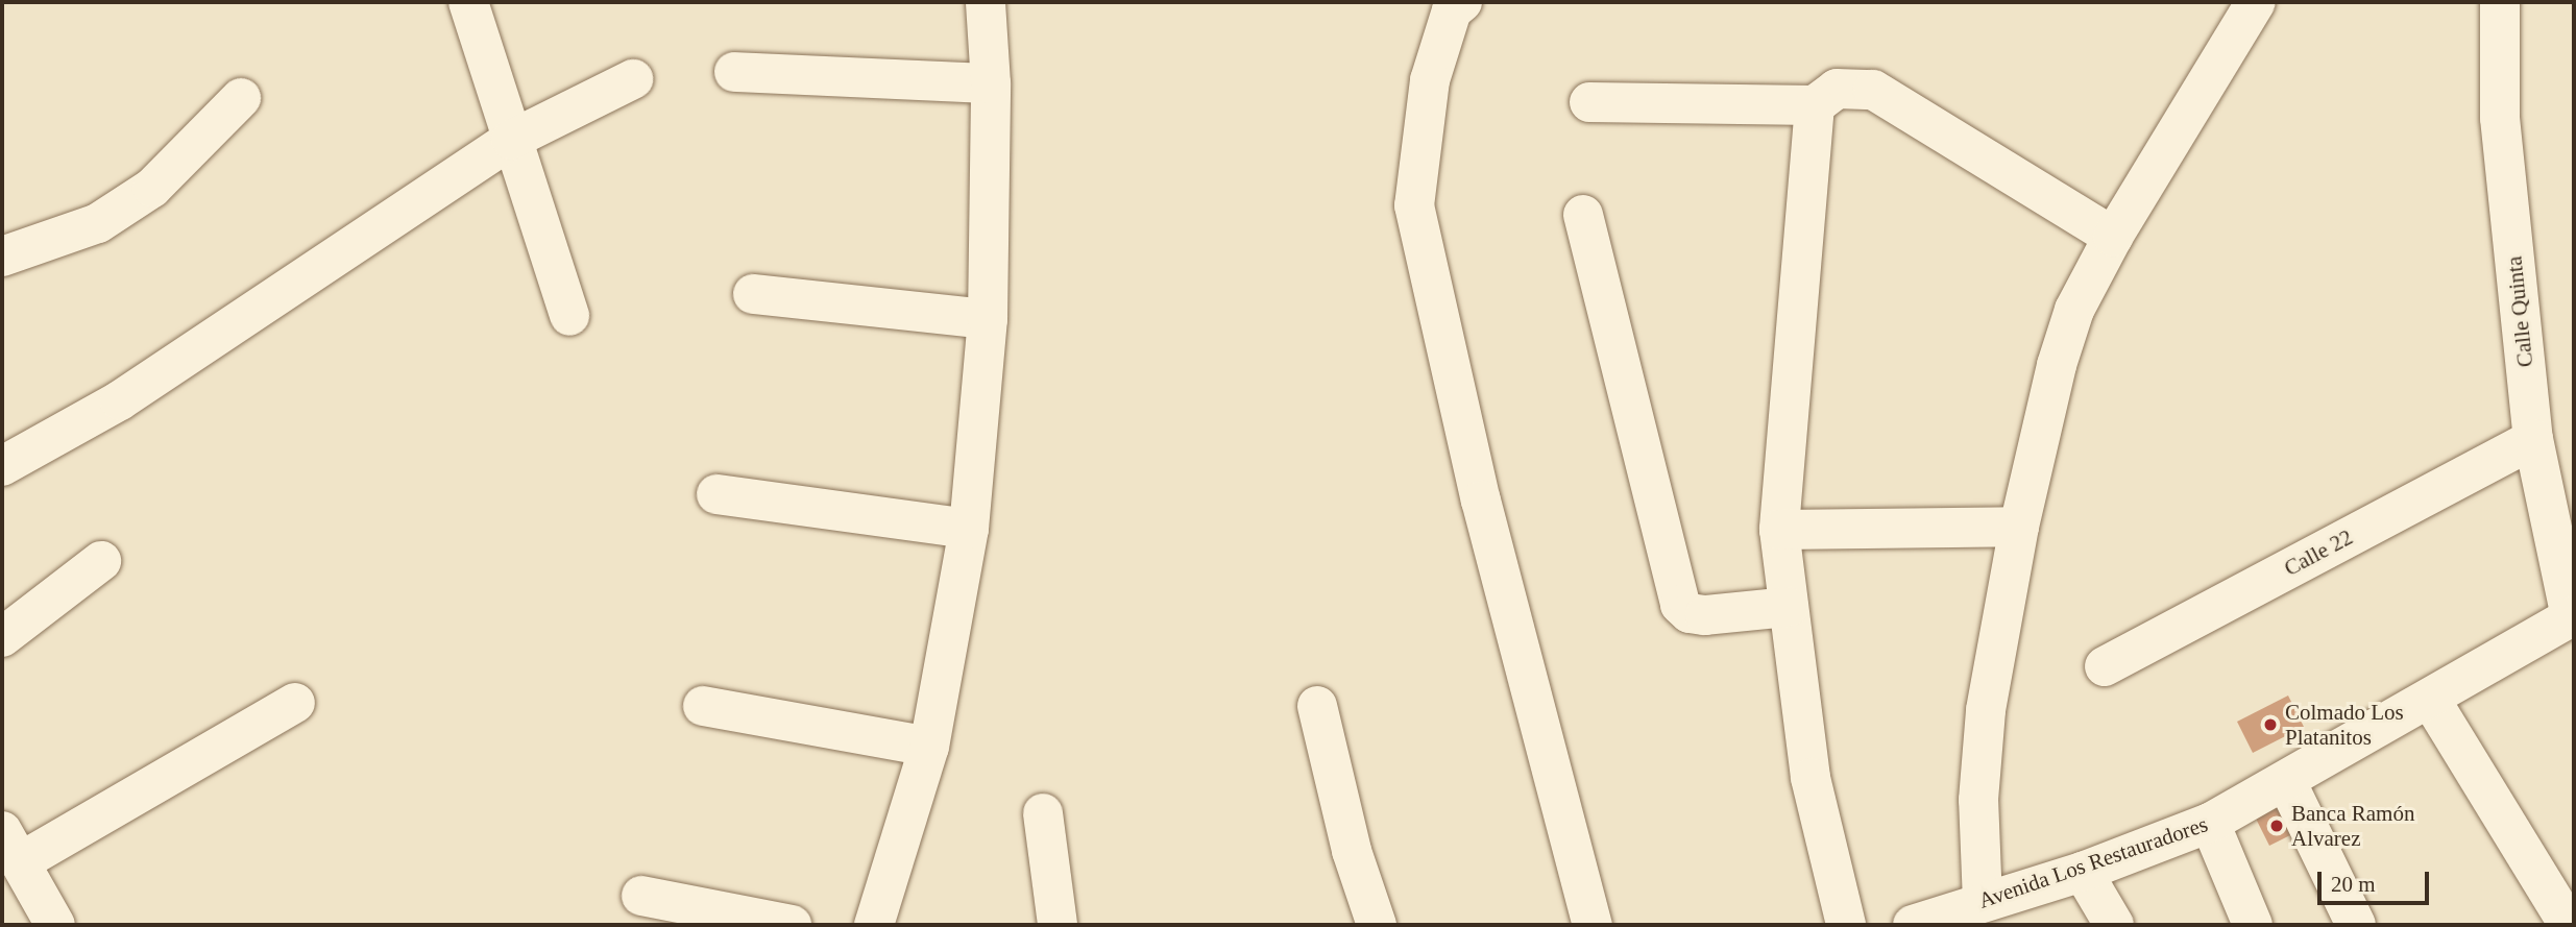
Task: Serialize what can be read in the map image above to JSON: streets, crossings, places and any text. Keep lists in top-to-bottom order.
{
  "streets": {
    "street": ["Calle Quinta", "Calle 22", "Avenida Los Restauradores"]
  },
  "crossings": [
    ["Calle Quinta", "Calle 22"],
    ["Calle Quinta", "Avenida Los Restauradores"]
  ],
  "places": ["Colmado Los Platanitos", "Banca Ramón Alvarez"],
  "scale_bar": "20 m"
}
